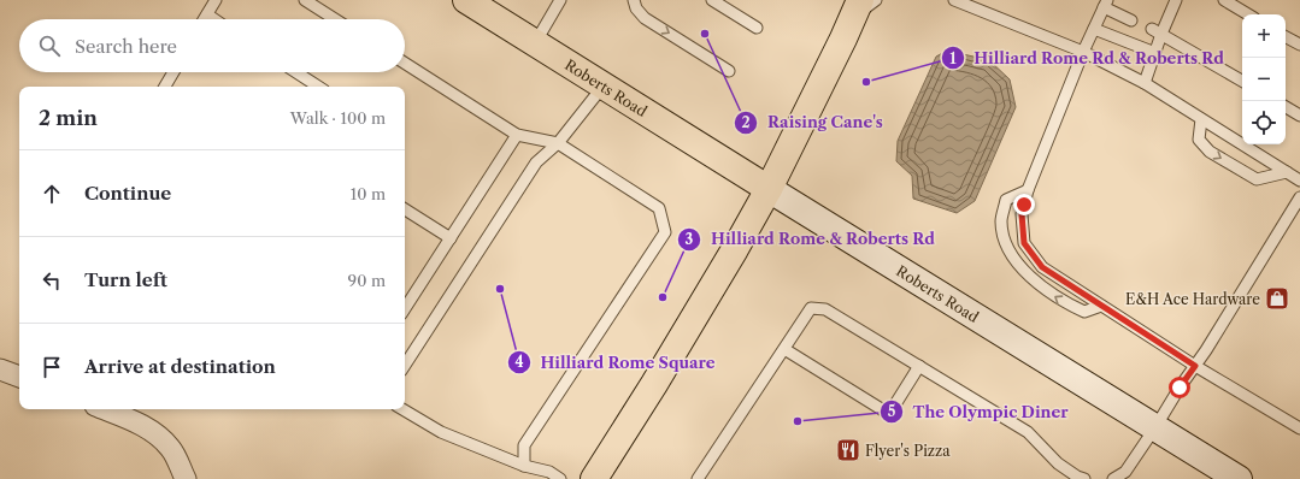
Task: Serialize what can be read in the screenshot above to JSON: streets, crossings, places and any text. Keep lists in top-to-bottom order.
{
  "streets": {
    "main road": ["Roberts Road"]
  },
  "places": {
    "other": [
      "Raising Cane's",
      "Hilliard Rome Rd & Roberts Rd",
      "Hilliard Rome Square",
      "Hilliard Rome & Roberts Rd",
      "The Olympic Diner"
    ],
    "shop": ["E&H Ace Hardware"],
    "restaurant": ["Flyer's Pizza"]
  },
  "page": {
    "map_buttons": ["+", "−"],
    "search": "Search here",
    "heading": ["2 min", "Walk · 100 m"],
    "list": [
      ["Continue", "10 m"],
      ["Turn left", "90 m"],
      "Arrive at destination"
    ]
  }
}
